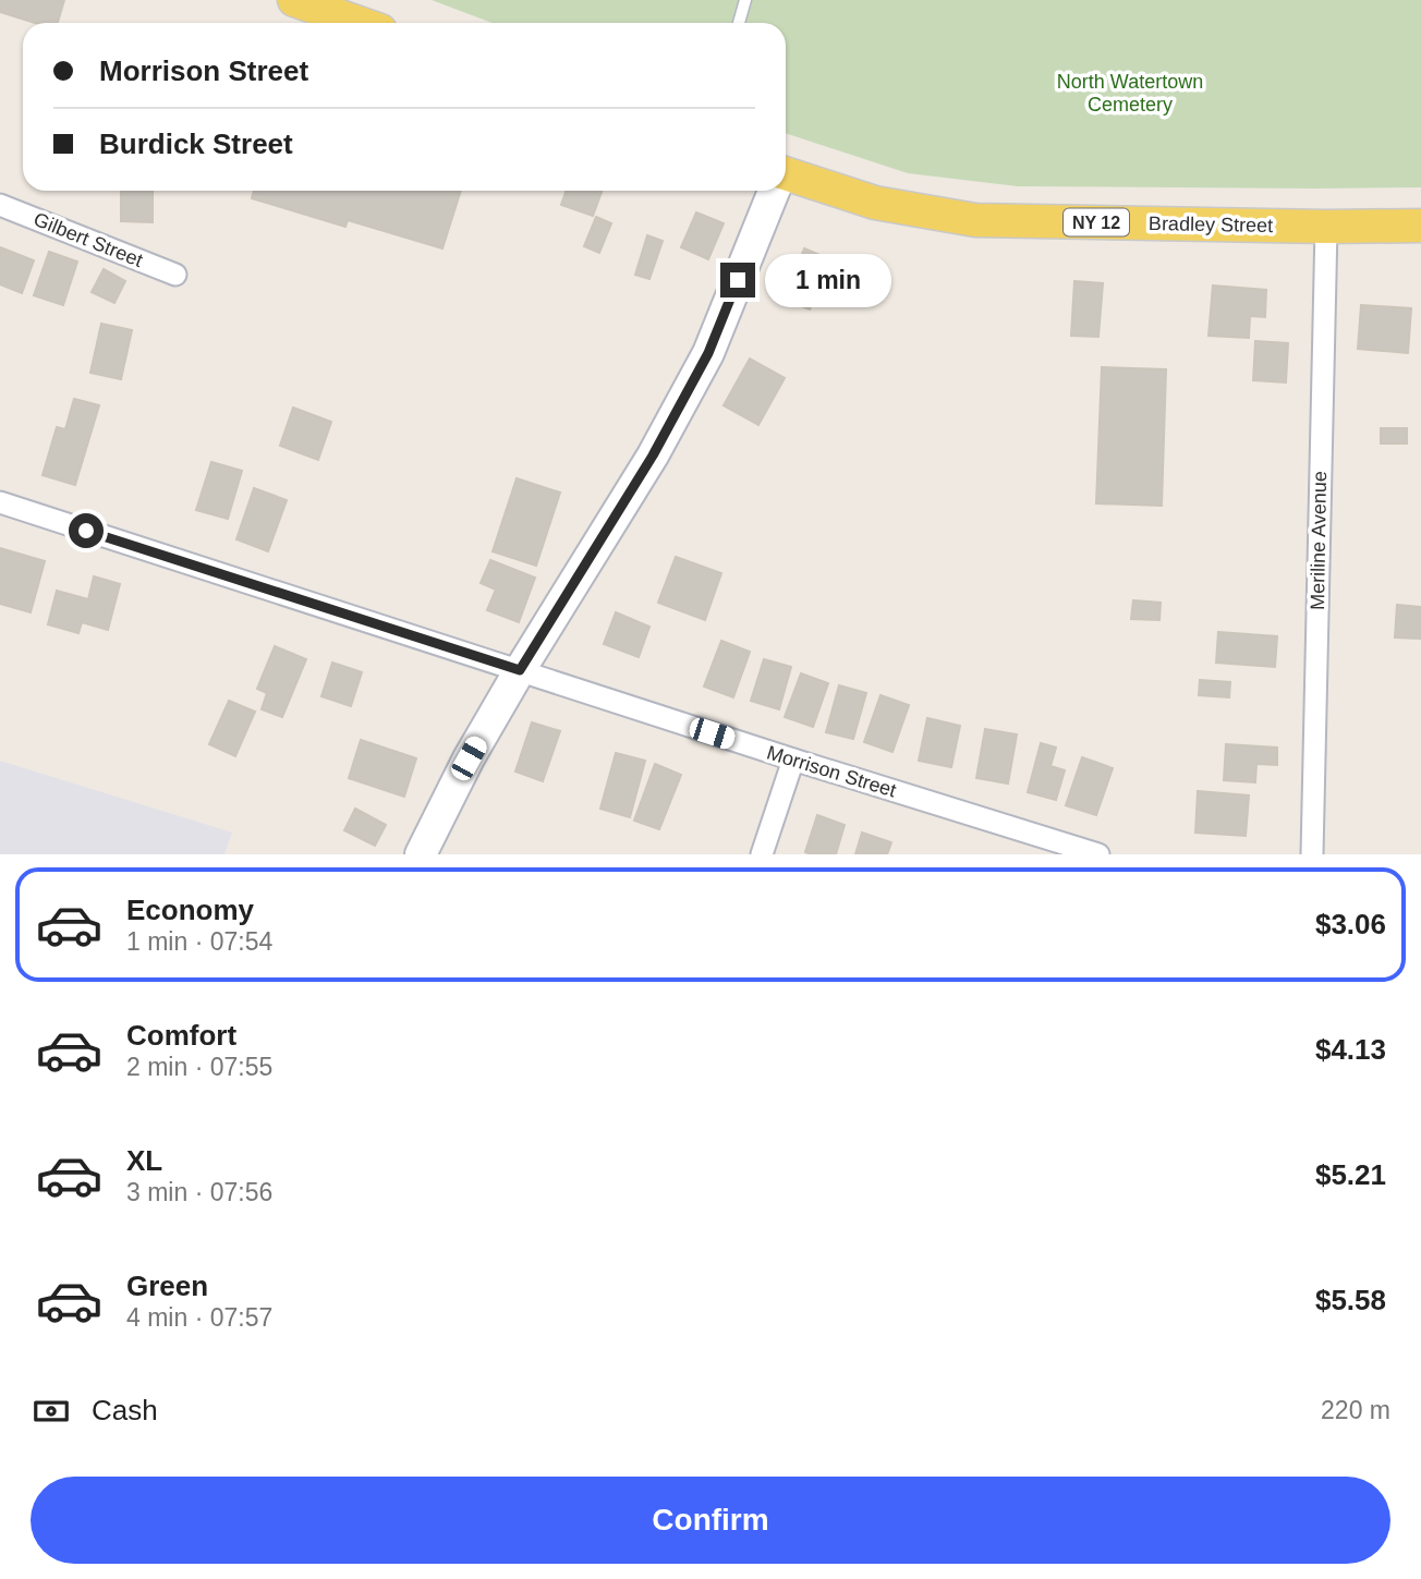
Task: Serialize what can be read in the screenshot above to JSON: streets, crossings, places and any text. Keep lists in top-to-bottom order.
{
  "streets": {
    "main road": ["NY 12", "Bradley Street"],
    "street": ["Gilbert Street", "Meriline Avenue", "Morrison Street"]
  },
  "crossings": [
    ["Bradley Street", "Meriline Avenue"]
  ],
  "parks": ["North Watertown Cemetery"],
  "page": {
    "banner": ["Morrison Street", "Burdick Street"],
    "bubble": "1 min",
    "list": [
      {
        "name": "Economy",
        "note": "1 min · 07:54",
        "value": "$3.06"
      },
      {
        "name": "Comfort",
        "note": "2 min · 07:55",
        "value": "$4.13"
      },
      {
        "name": "XL",
        "note": "3 min · 07:56",
        "value": "$5.21"
      },
      {
        "name": "Green",
        "note": "4 min · 07:57",
        "value": "$5.58"
      }
    ],
    "pay": ["Cash", "220 m"],
    "buttons": "Confirm"
  }
}
